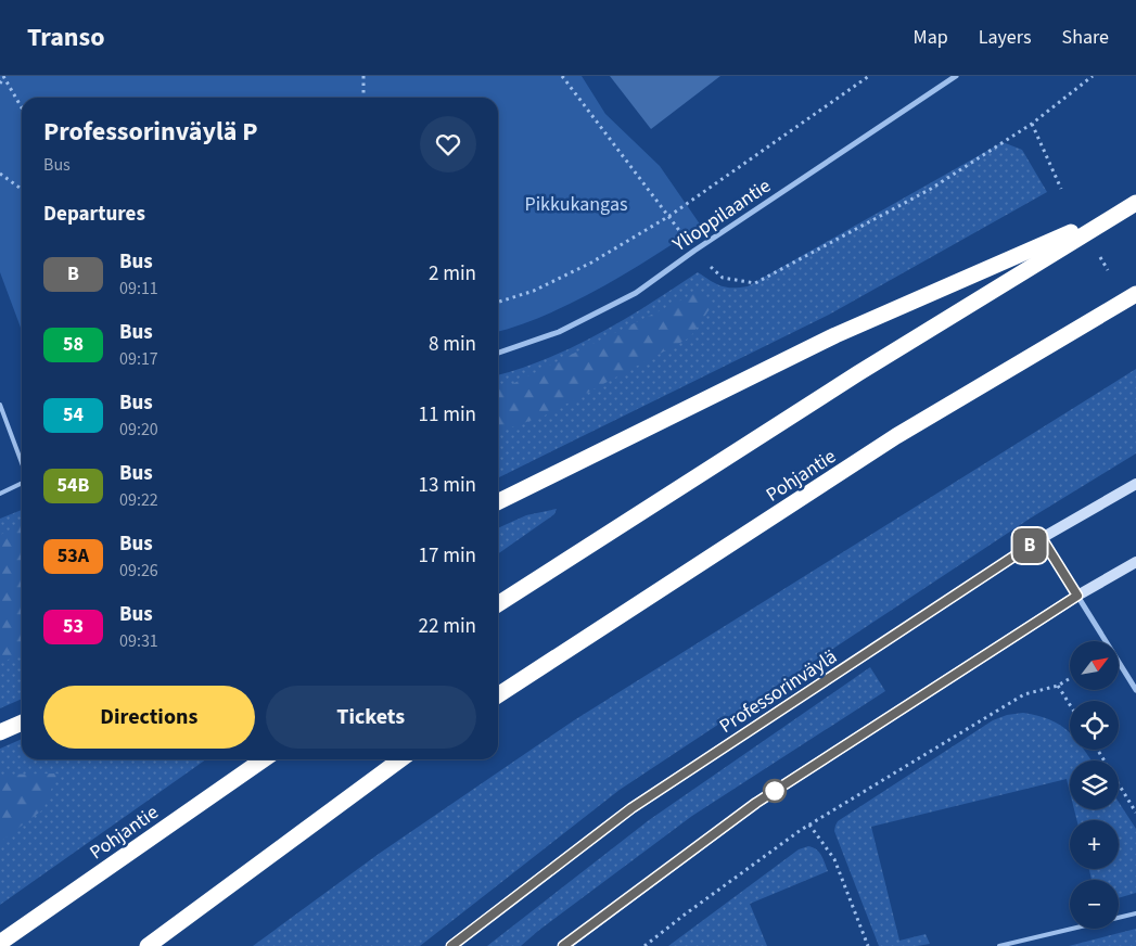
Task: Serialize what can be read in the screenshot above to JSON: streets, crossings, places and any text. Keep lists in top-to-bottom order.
{
  "streets": {
    "highway": ["Pohjantie"],
    "street": ["Ylioppilaantie", "Professorinväylä"]
  },
  "parks": ["Pikkukangas"],
  "lines": ["bus line B"],
  "north": "top right",
  "page": {
    "header": "Transo",
    "nav": ["Map", "Layers", "Share"],
    "on_map": "B",
    "heading": [
      ["Professorinväylä P", "Bus"],
      "Departures"
    ],
    "list": [
      {
        "mark": "B",
        "name": "Bus",
        "note": "09:11",
        "value": "2 min"
      },
      {
        "mark": "58",
        "name": "Bus",
        "note": "09:17",
        "value": "8 min"
      },
      {
        "mark": "54",
        "name": "Bus",
        "note": "09:20",
        "value": "11 min"
      },
      {
        "mark": "54B",
        "name": "Bus",
        "note": "09:22",
        "value": "13 min"
      },
      {
        "mark": "53A",
        "name": "Bus",
        "note": "09:26",
        "value": "17 min"
      },
      {
        "mark": "53",
        "name": "Bus",
        "note": "09:31",
        "value": "22 min"
      }
    ],
    "map_buttons": ["+", "−"],
    "buttons": ["Directions", "Tickets"]
  }
}
